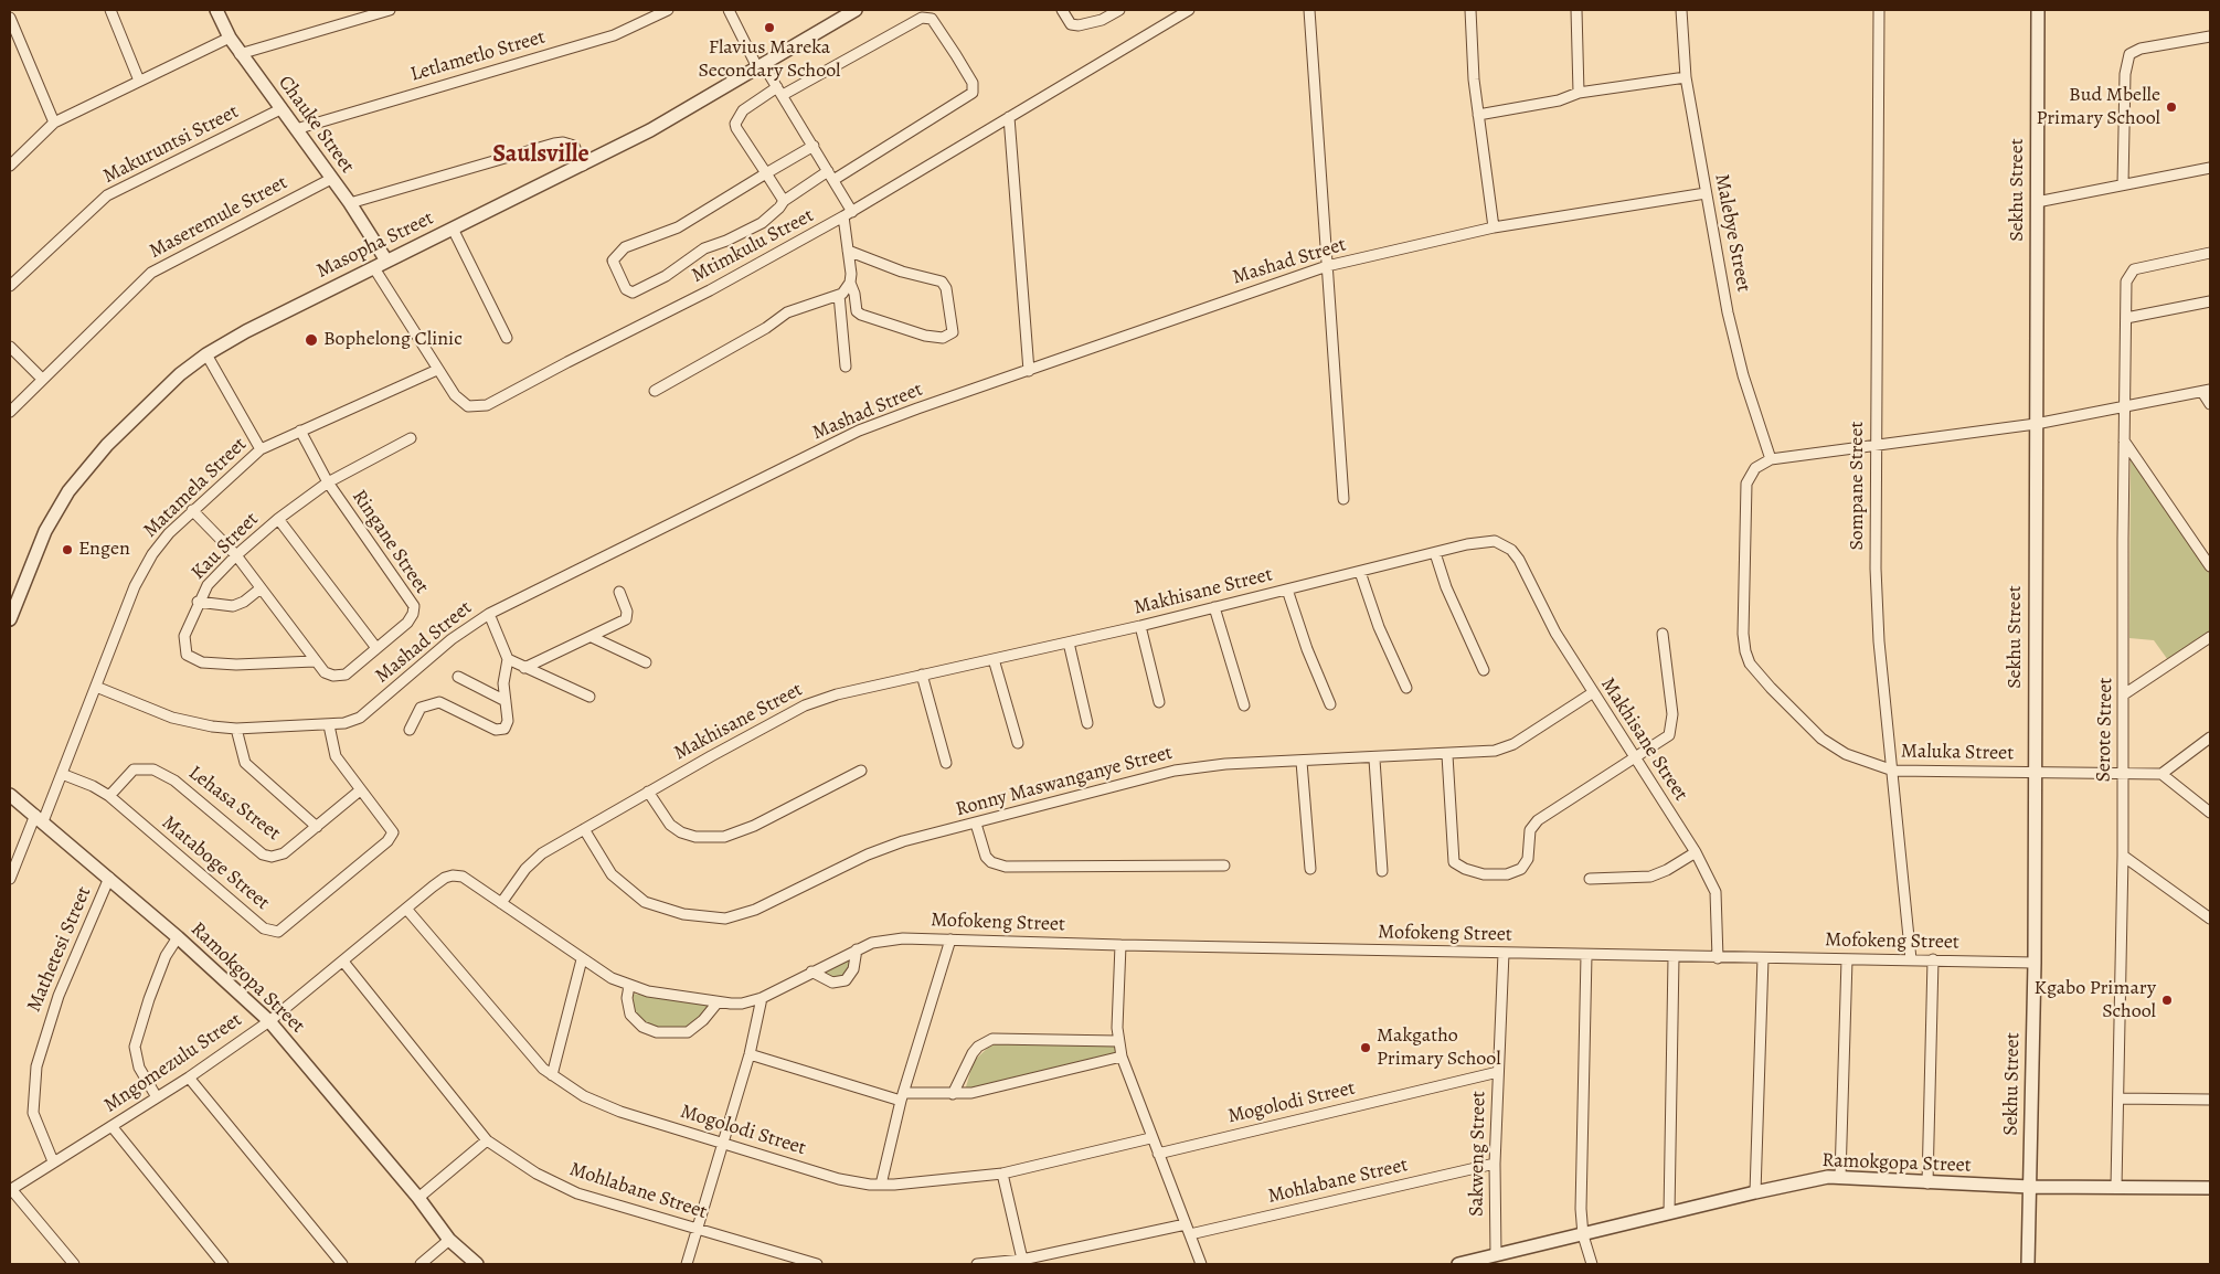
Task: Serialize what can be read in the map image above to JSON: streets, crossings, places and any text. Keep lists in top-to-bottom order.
{
  "streets": {
    "street": [
      "Letlametlo Street",
      "Chauke Street",
      "Makuruntsi Street",
      "Sekhu Street",
      "Maseremule Street",
      "Malebye Street",
      "Masopha Street",
      "Mtimkulu Street",
      "Mashad Street",
      "Sompane Street",
      "Matamela Street",
      "Ringane Street",
      "Kau Street",
      "Makhisane Street",
      "Serote Street",
      "Maluka Street",
      "Ronny Maswanganye Street",
      "Lehasa Street",
      "Mataboge Street",
      "Mofokeng Street",
      "Mathetesi Street",
      "Ramokgopa Street",
      "Mngomezulu Street",
      "Mogolodi Street",
      "Sakweng Street",
      "Mohlabane Street"
    ]
  },
  "crossings": [
    ["Letlametlo Street", "Chauke Street"],
    ["Chauke Street", "Makuruntsi Street"],
    ["Chauke Street", "Maseremule Street"],
    ["Chauke Street", "Masopha Street"],
    ["Sekhu Street", "Maluka Street"],
    ["Sekhu Street", "Mofokeng Street"],
    ["Sekhu Street", "Ramokgopa Street"],
    ["Malebye Street", "Mashad Street"],
    ["Malebye Street", "Maluka Street"],
    ["Masopha Street", "Mtimkulu Street"],
    ["Mtimkulu Street", "Matamela Street"],
    ["Mashad Street", "Matamela Street"],
    ["Mashad Street", "Mataboge Street"],
    ["Sompane Street", "Maluka Street"],
    ["Sompane Street", "Mofokeng Street"],
    ["Matamela Street", "Ringane Street"],
    ["Matamela Street", "Mataboge Street"],
    ["Matamela Street", "Ramokgopa Street"],
    ["Ringane Street", "Kau Street"],
    ["Makhisane Street", "Ronny Maswanganye Street"],
    ["Makhisane Street", "Mofokeng Street"],
    ["Serote Street", "Maluka Street"],
    ["Serote Street", "Ramokgopa Street"],
    ["Lehasa Street", "Mataboge Street"],
    ["Mofokeng Street", "Mngomezulu Street"],
    ["Mofokeng Street", "Sakweng Street"],
    ["Mathetesi Street", "Ramokgopa Street"],
    ["Mathetesi Street", "Mngomezulu Street"],
    ["Ramokgopa Street", "Mngomezulu Street"],
    ["Ramokgopa Street", "Sakweng Street"],
    ["Mngomezulu Street", "Mogolodi Street"],
    ["Mngomezulu Street", "Mohlabane Street"],
    ["Mogolodi Street", "Sakweng Street"],
    ["Sakweng Street", "Mohlabane Street"]
  ],
  "districts": ["Saulsville"],
  "places": [
    "Flavius Mareka Secondary School",
    "Bud Mbelle Primary School",
    "Bophelong Clinic",
    "Engen",
    "Kgabo Primary School",
    "Makgatho Primary School"
  ]
}
